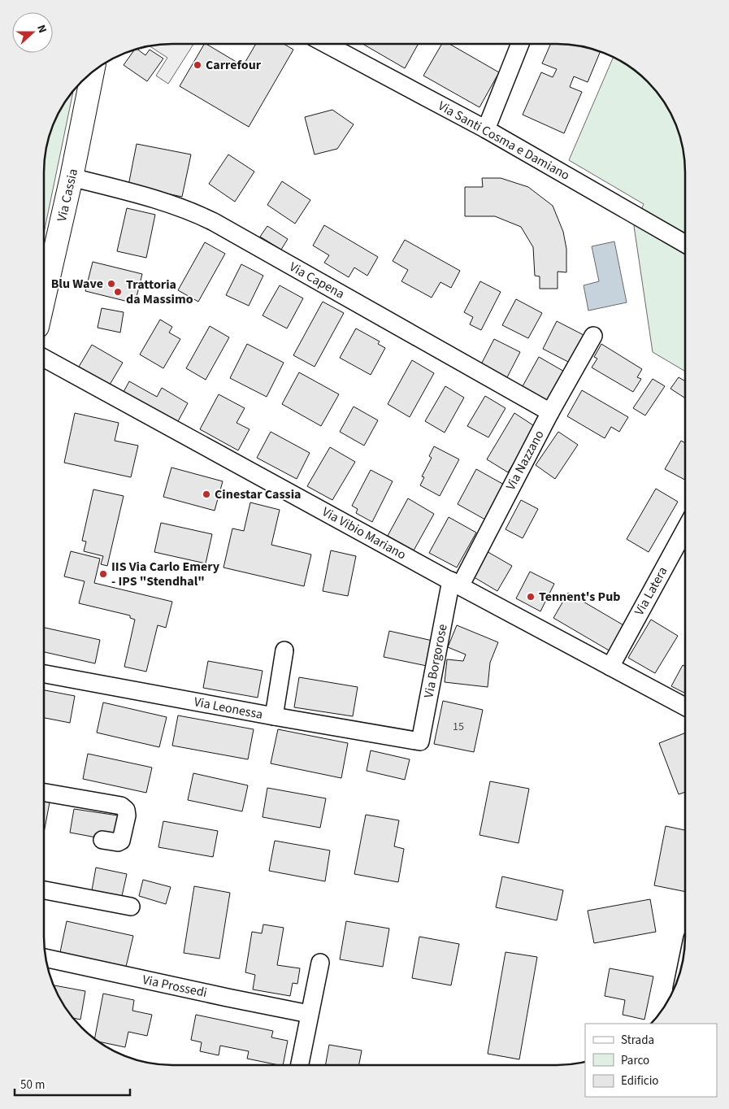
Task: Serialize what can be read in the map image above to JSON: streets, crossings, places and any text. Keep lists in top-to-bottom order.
{
  "streets": {
    "main road": ["Via Cassia"],
    "street": [
      "Via Santi Cosma e Damiano",
      "Via Capena",
      "Via Nazzano",
      "Via Vibio Mariano",
      "Via Latera",
      "Via Borgorose",
      "Via Leonessa",
      "Via Prossedi"
    ]
  },
  "crossings": [
    ["Via Cassia", "Via Capena"],
    ["Via Capena", "Via Nazzano"],
    ["Via Nazzano", "Via Vibio Mariano"],
    ["Via Nazzano", "Via Borgorose"],
    ["Via Vibio Mariano", "Via Latera"],
    ["Via Vibio Mariano", "Via Borgorose"],
    ["Via Borgorose", "Via Leonessa"]
  ],
  "places": [
    "Carrefour",
    "Blu Wave",
    "Trattoria da Massimo",
    "Cinestar Cassia",
    "IIS Via Carlo Emery - IPS \"Stendhal\"",
    "Tennent's Pub"
  ],
  "house_numbers": ["15"],
  "legend": ["Strada", "Parco", "Edificio"],
  "scale_bar": "50 m",
  "north": "right"
}
